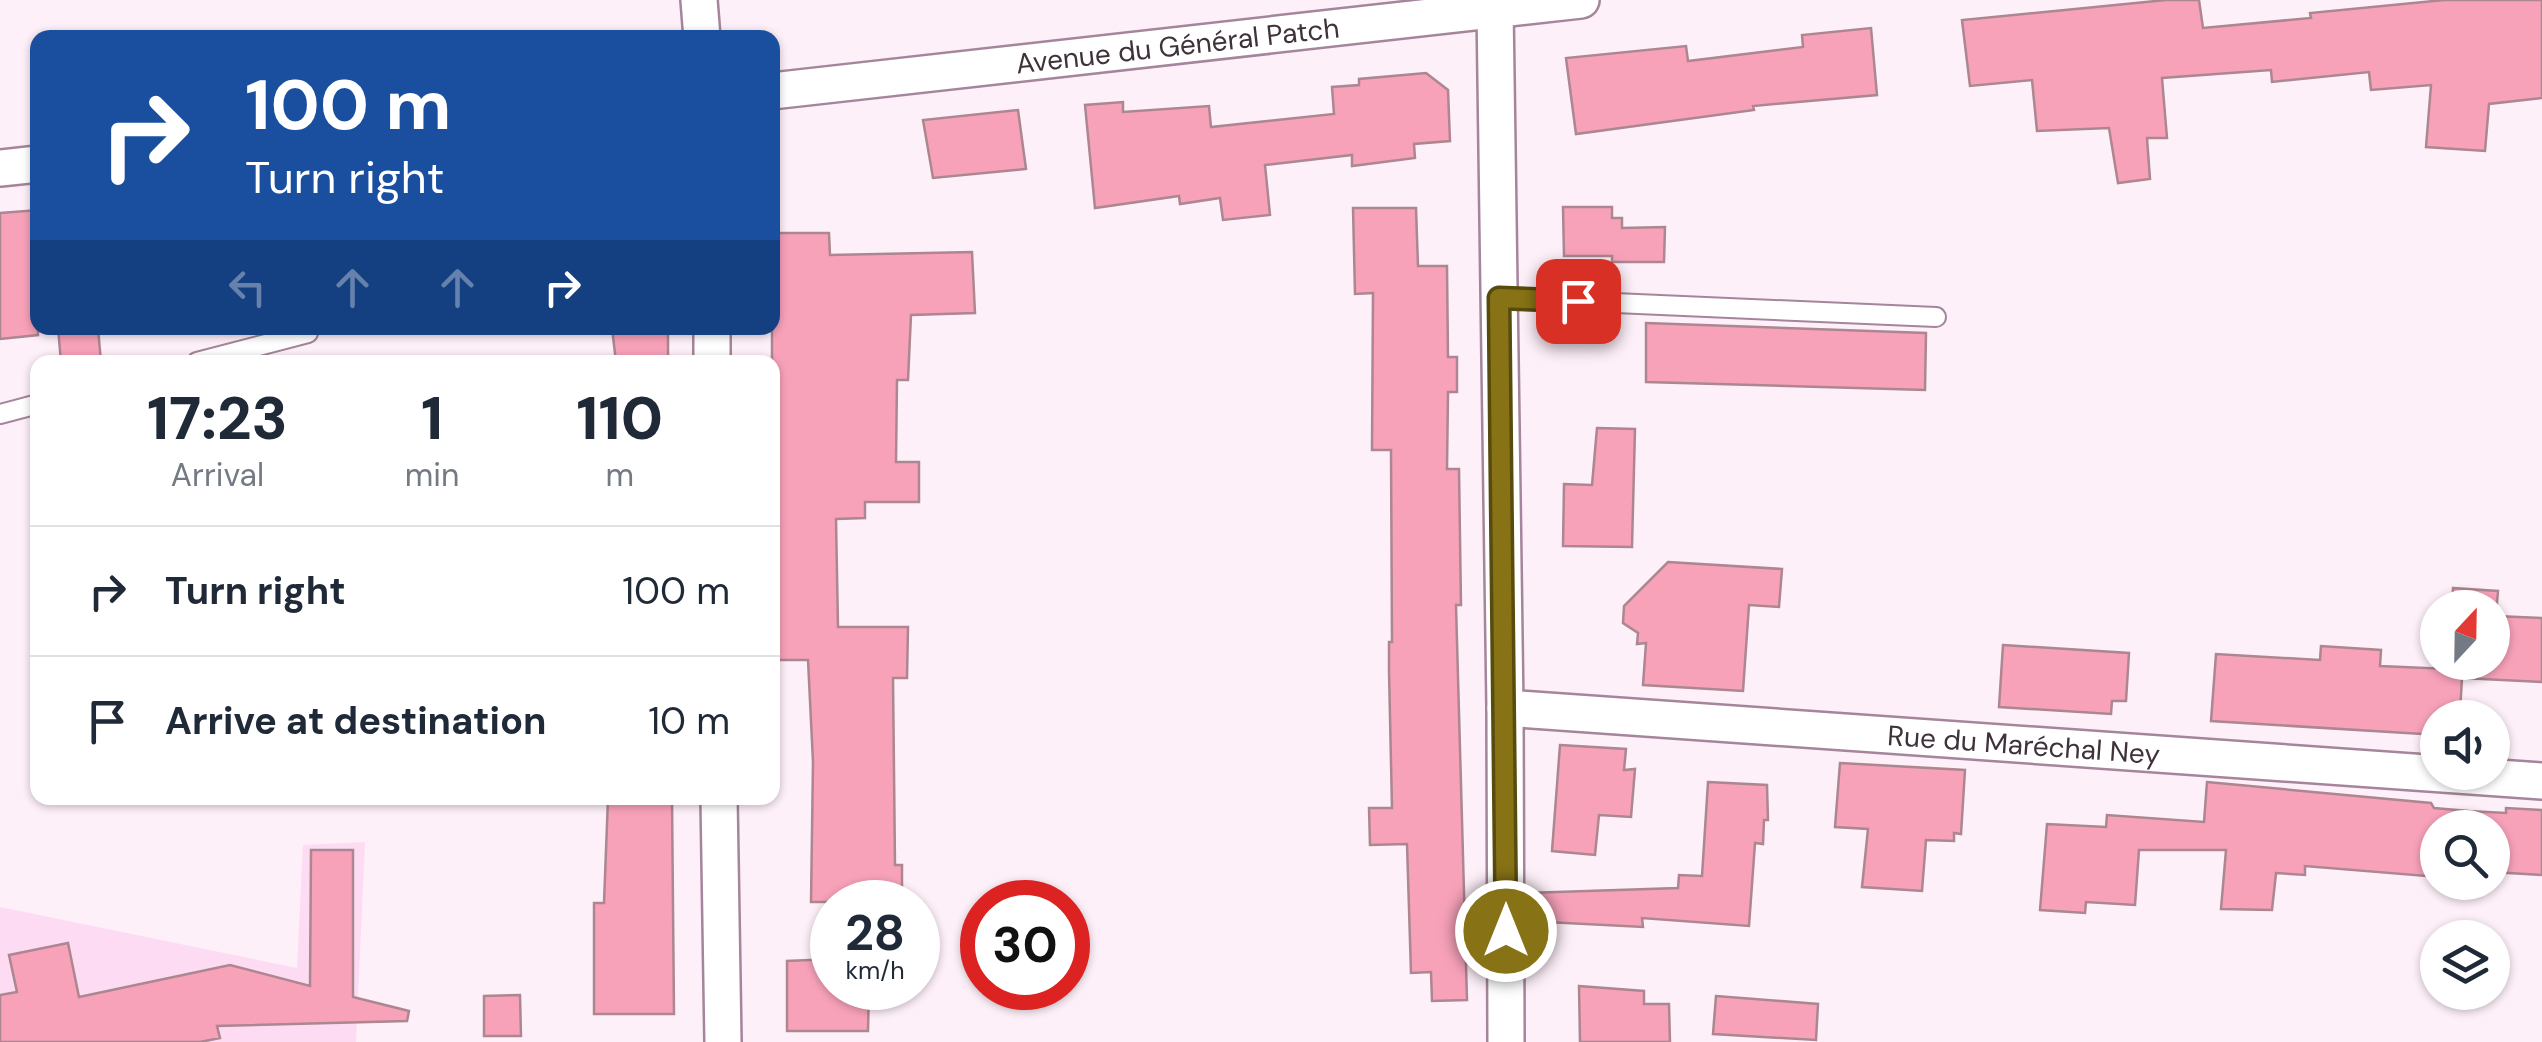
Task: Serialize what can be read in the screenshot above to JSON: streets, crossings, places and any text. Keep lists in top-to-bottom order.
{
  "streets": {
    "street": ["Avenue du Général Patch", "Rue du Maréchal Ney"]
  },
  "north": "top",
  "page": {
    "turn": ["100 m", "Turn right"],
    "eta": [
      "17:23",
      "Arrival",
      "1",
      "min",
      "110",
      "m"
    ],
    "list": [
      {
        "name": "Turn right",
        "value": "100 m"
      },
      {
        "name": "Arrive at destination",
        "value": "10 m"
      }
    ],
    "speed": "28 km/h",
    "limit": "30"
  }
}
